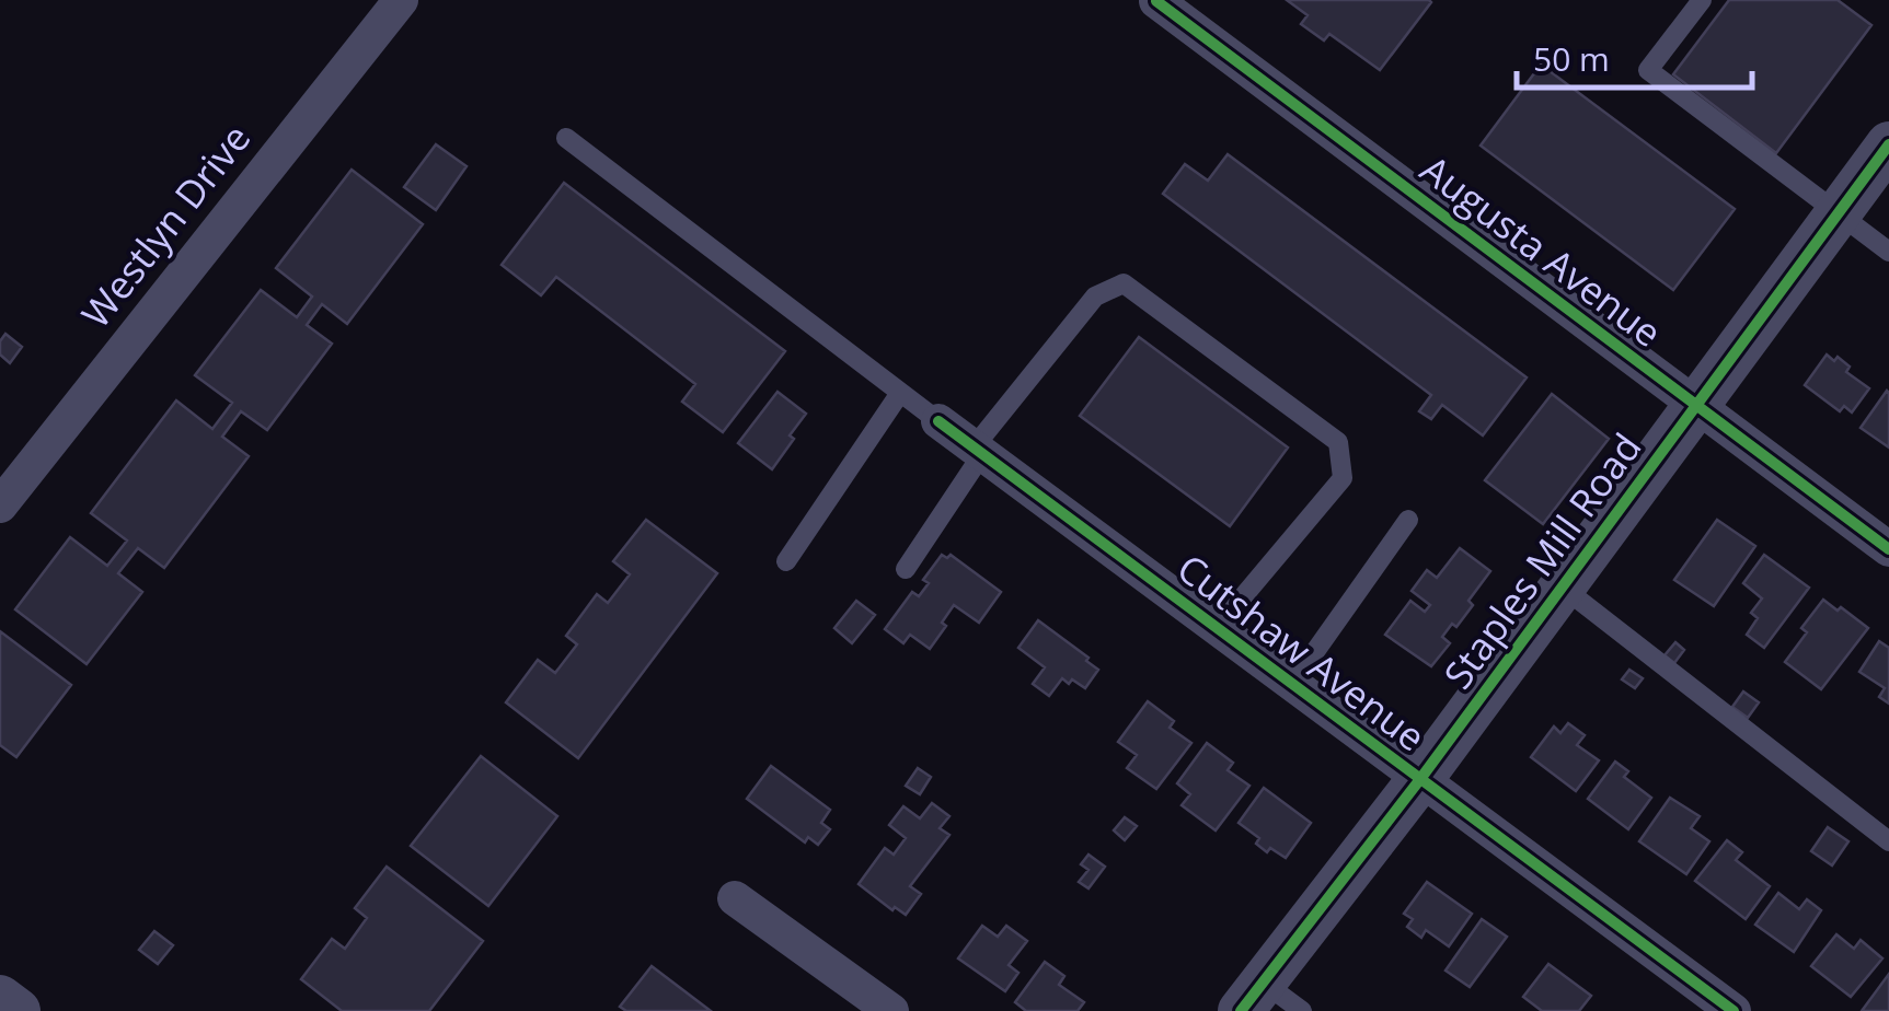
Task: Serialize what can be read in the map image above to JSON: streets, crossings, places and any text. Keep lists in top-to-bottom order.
{
  "streets": {
    "street": [
      "Westlyn Drive",
      "Augusta Avenue",
      "Staples Mill Road",
      "Cutshaw Avenue"
    ]
  },
  "crossings": [
    ["Augusta Avenue", "Staples Mill Road"],
    ["Staples Mill Road", "Cutshaw Avenue"]
  ],
  "scale_bar": "50 m"
}
